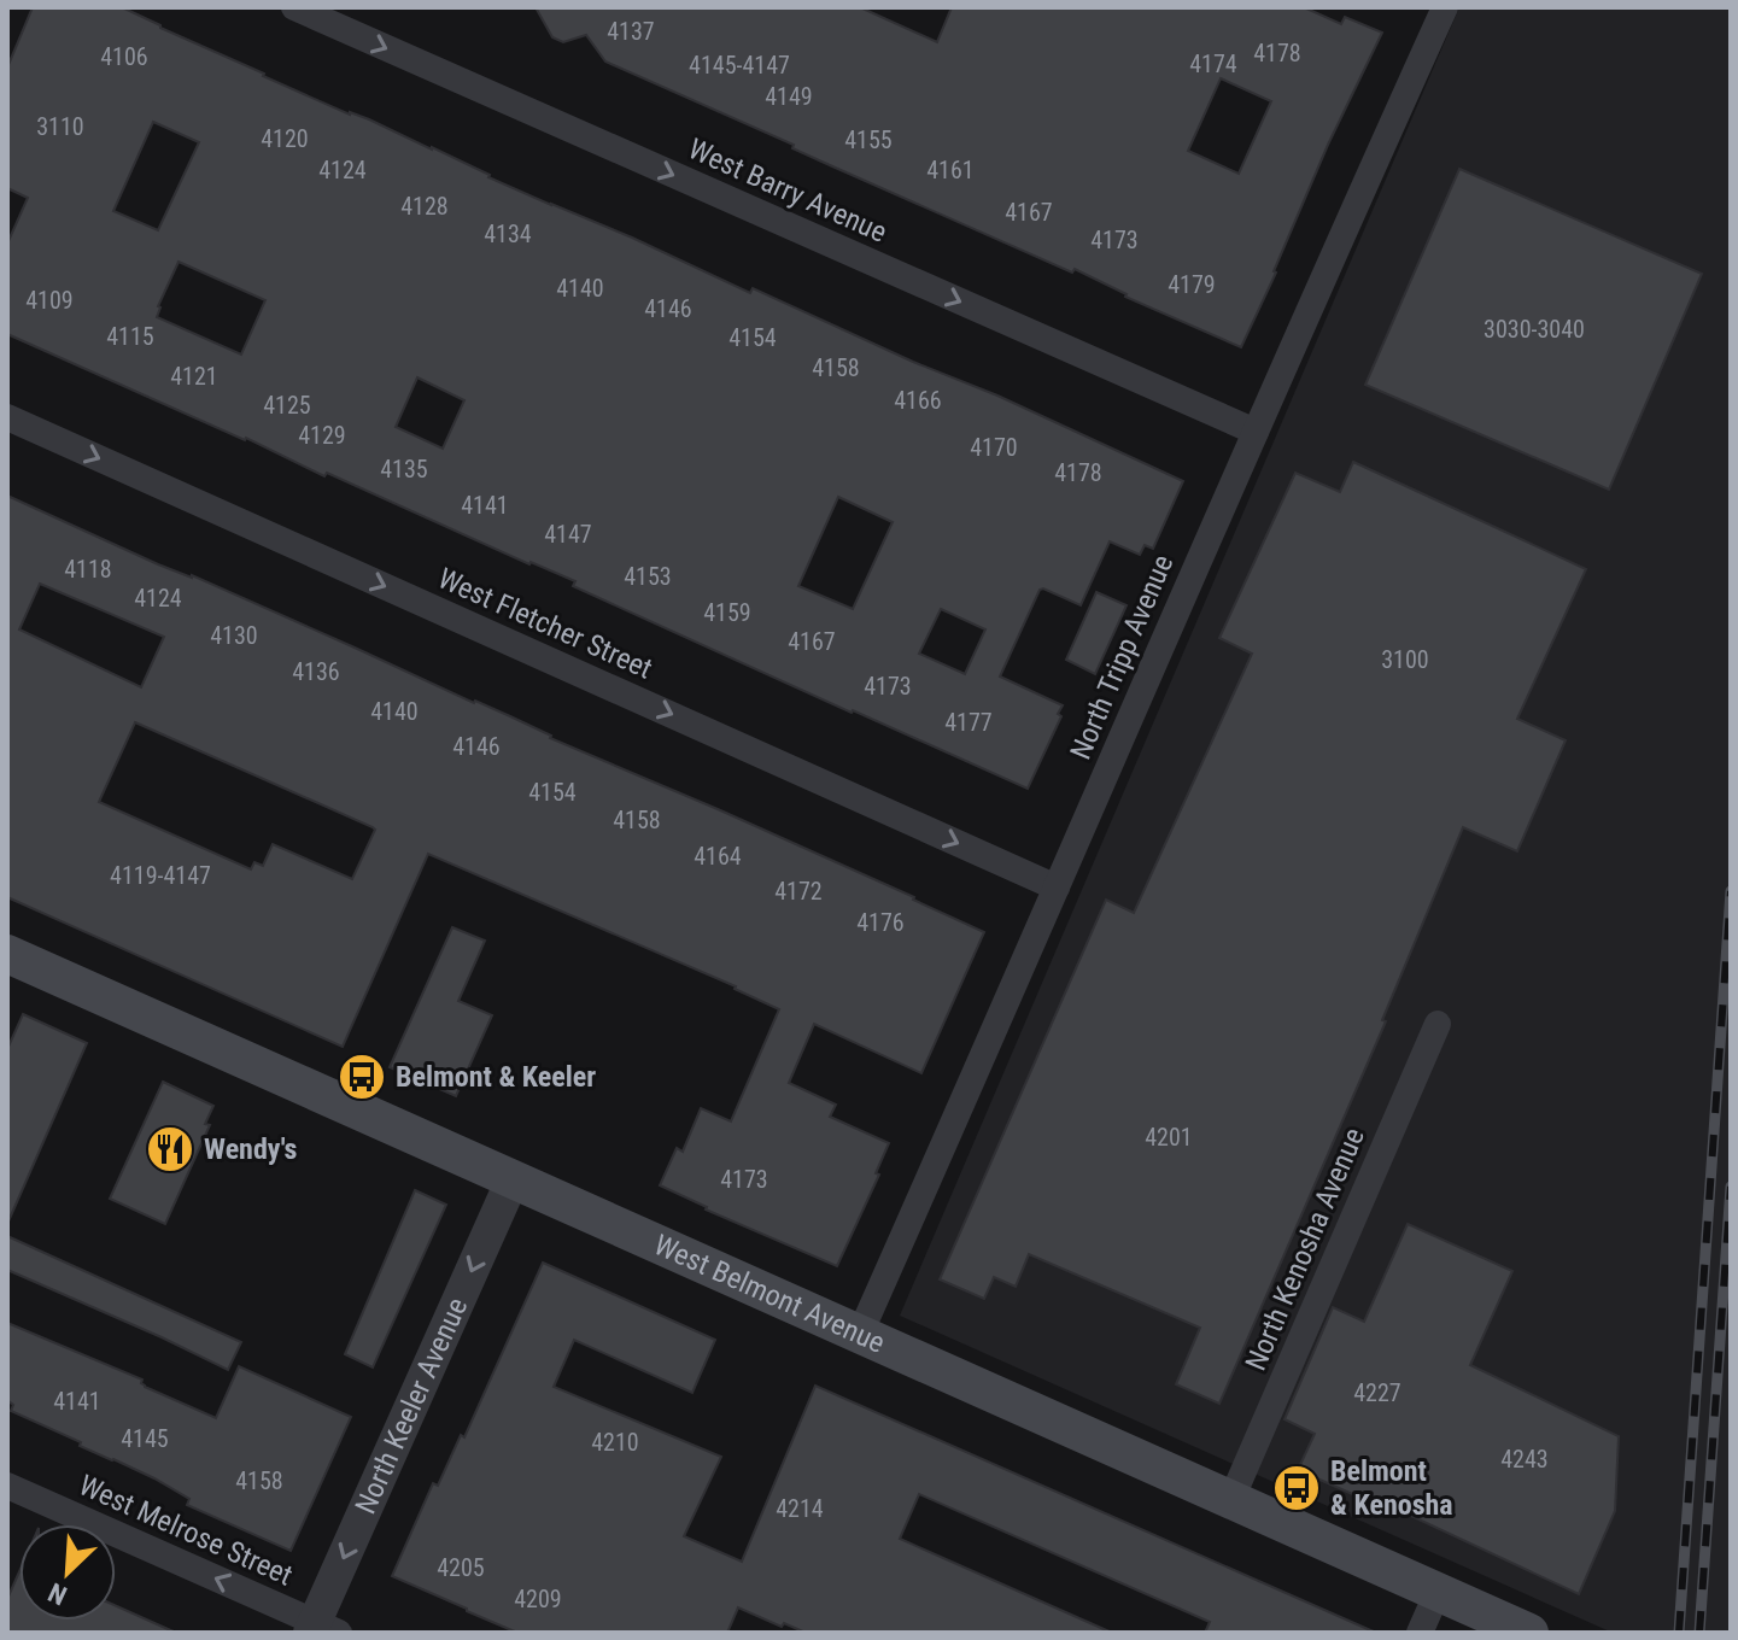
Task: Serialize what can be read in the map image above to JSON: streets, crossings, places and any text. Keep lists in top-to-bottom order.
{
  "streets": {
    "main road": ["West Belmont Avenue"],
    "street": [
      "West Barry Avenue",
      "West Fletcher Street",
      "North Tripp Avenue",
      "North Kenosha Avenue",
      "North Keeler Avenue",
      "West Melrose Street"
    ]
  },
  "crossings": [
    ["West Barry Avenue", "North Tripp Avenue"],
    ["West Fletcher Street", "North Tripp Avenue"],
    ["North Tripp Avenue", "West Belmont Avenue"],
    ["North Kenosha Avenue", "West Belmont Avenue"],
    ["West Belmont Avenue", "North Keeler Avenue"],
    ["North Keeler Avenue", "West Melrose Street"]
  ],
  "one_way": [
    "West Barry Avenue",
    "West Fletcher Street",
    "North Keeler Avenue",
    "West Melrose Street"
  ],
  "places": {
    "bus stop": ["Belmont & Keeler", "Belmont & Kenosha"],
    "restaurant": ["Wendy's"]
  },
  "house_numbers": [
    "4137",
    "4178",
    "4106",
    "4174",
    "4145-4147",
    "4149",
    "3110",
    "4120",
    "4155",
    "4124",
    "4161",
    "4128",
    "4167",
    "4134",
    "4173",
    "4179",
    "4140",
    "4109",
    "4146",
    "3030-3040",
    "4115",
    "4154",
    "4158",
    "4121",
    "4166",
    "4125",
    "4129",
    "4170",
    "4135",
    "4178",
    "4141",
    "4147",
    "4118",
    "4153",
    "4124",
    "4159",
    "4130",
    "4167",
    "3100",
    "4136",
    "4173",
    "4140",
    "4177",
    "4146",
    "4154",
    "4158",
    "4164",
    "4119-4147",
    "4172",
    "4176",
    "4201",
    "4173",
    "4227",
    "4141",
    "4145",
    "4210",
    "4243",
    "4158",
    "4214",
    "4205",
    "4209"
  ],
  "north": "bottom left"
}
